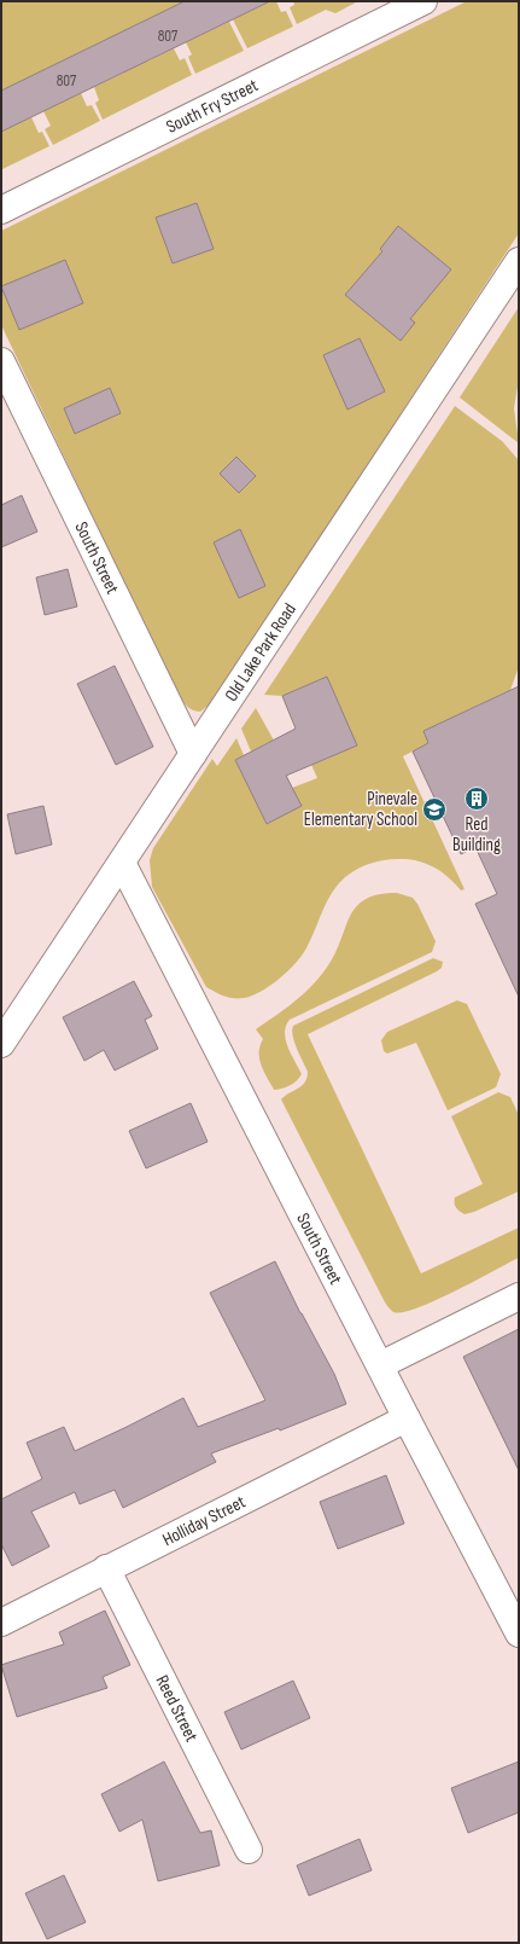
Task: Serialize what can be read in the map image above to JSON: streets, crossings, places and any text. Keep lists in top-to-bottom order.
{
  "streets": {
    "street": [
      "South Fry Street",
      "South Street",
      "Old Lake Park Road",
      "Holliday Street",
      "Reed Street"
    ]
  },
  "crossings": [
    ["South Street", "Old Lake Park Road"],
    ["South Street", "Holliday Street"],
    ["Holliday Street", "Reed Street"]
  ],
  "places": {
    "building": ["Red Building"],
    "school or university": ["Pinevale Elementary School"]
  },
  "house_numbers": ["807", "807"]
}
